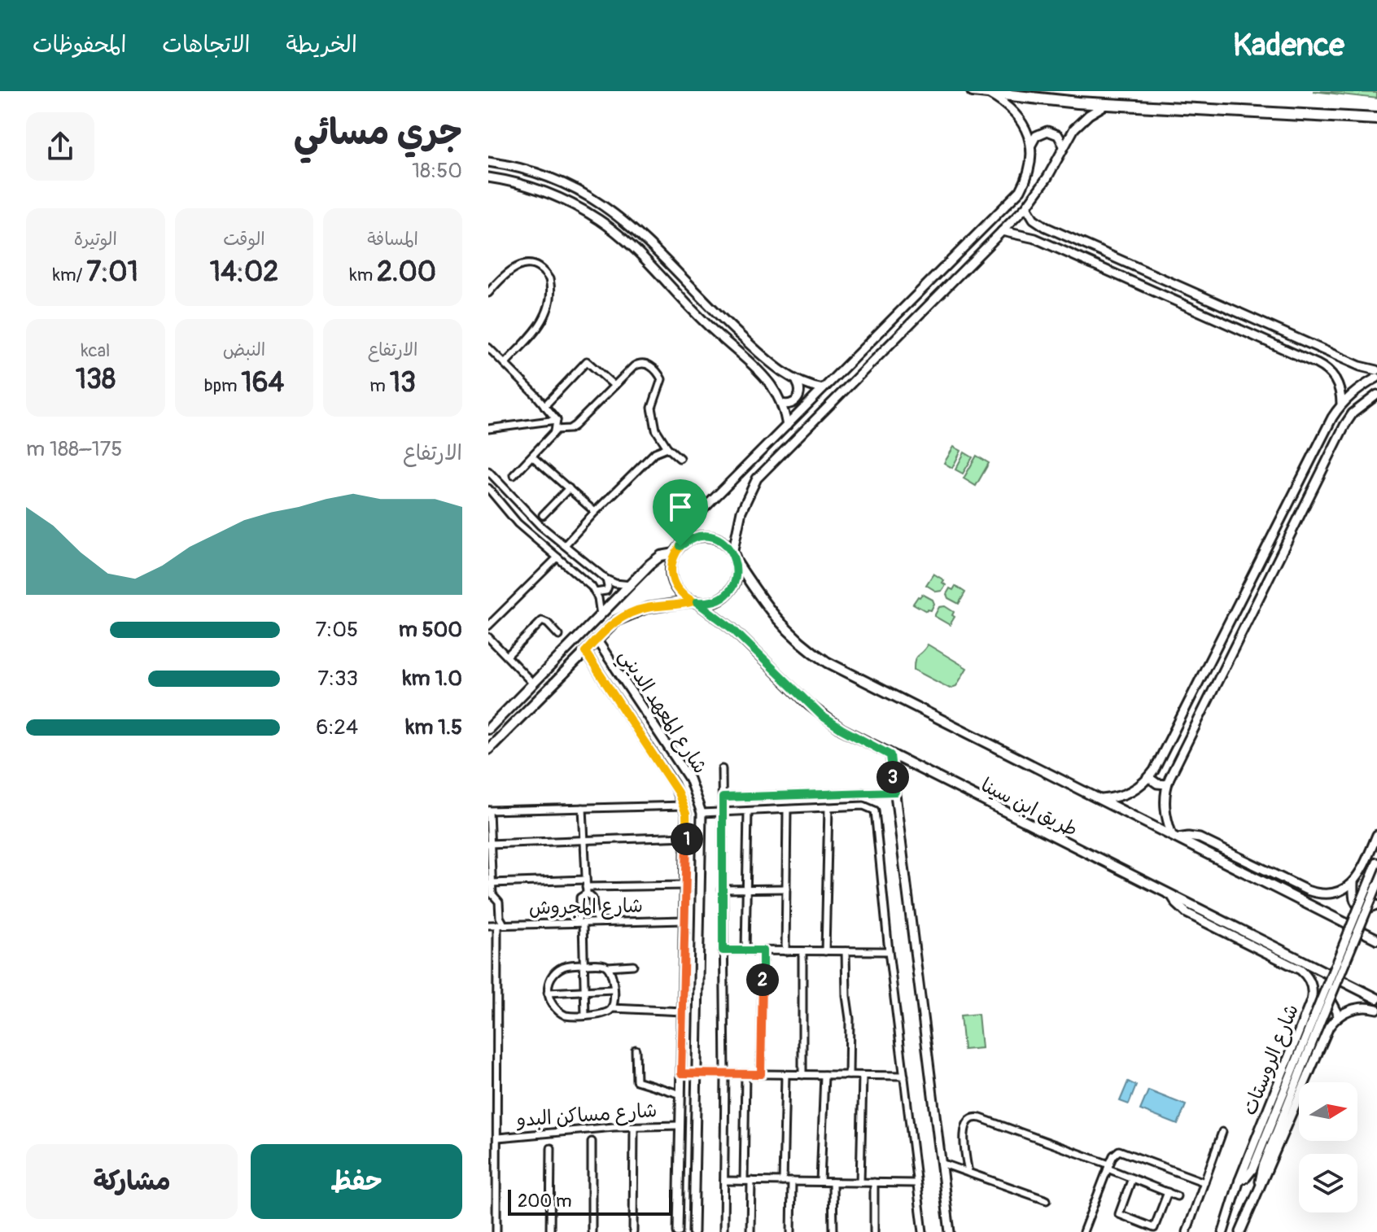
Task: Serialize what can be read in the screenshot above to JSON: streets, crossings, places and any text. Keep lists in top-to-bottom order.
{
  "streets": {
    "main road": ["طريق ابن سينا"],
    "street": [
      "شارع المعهد الديني",
      "شارع المجروش",
      "شارع الروستات",
      "شارع مساكن البدو"
    ]
  },
  "crossings": [
    ["شارع المعهد الديني", "شارع المجروش"],
    ["شارع المعهد الديني", "شارع مساكن البدو"],
    ["طريق ابن سينا", "شارع الروستات"]
  ],
  "scale_bar": "200 m",
  "north": "right",
  "page": {
    "header": "Kadence",
    "nav": ["الخريطة", "الاتجاهات", "المحفوظات"],
    "heading": ["جري مسائي", "18:50"],
    "stats": [
      ["المسافة", "2.00 km"],
      ["الوقت", "14:02"],
      ["الوتيرة", "7:01 /km"],
      ["الارتفاع", "13 m"],
      ["النبض", "164 bpm"],
      ["kcal", "138"]
    ],
    "chart": ["الارتفاع", "175–188 m"],
    "list": [
      {
        "name": "500 m",
        "note": "7:05"
      },
      {
        "name": "1.0 km",
        "note": "7:33"
      },
      {
        "name": "1.5 km",
        "note": "6:24"
      }
    ],
    "pins": ["3", "1", "2"],
    "buttons": ["حفظ", "مشاركة"],
    "scale": "200 m"
  }
}
